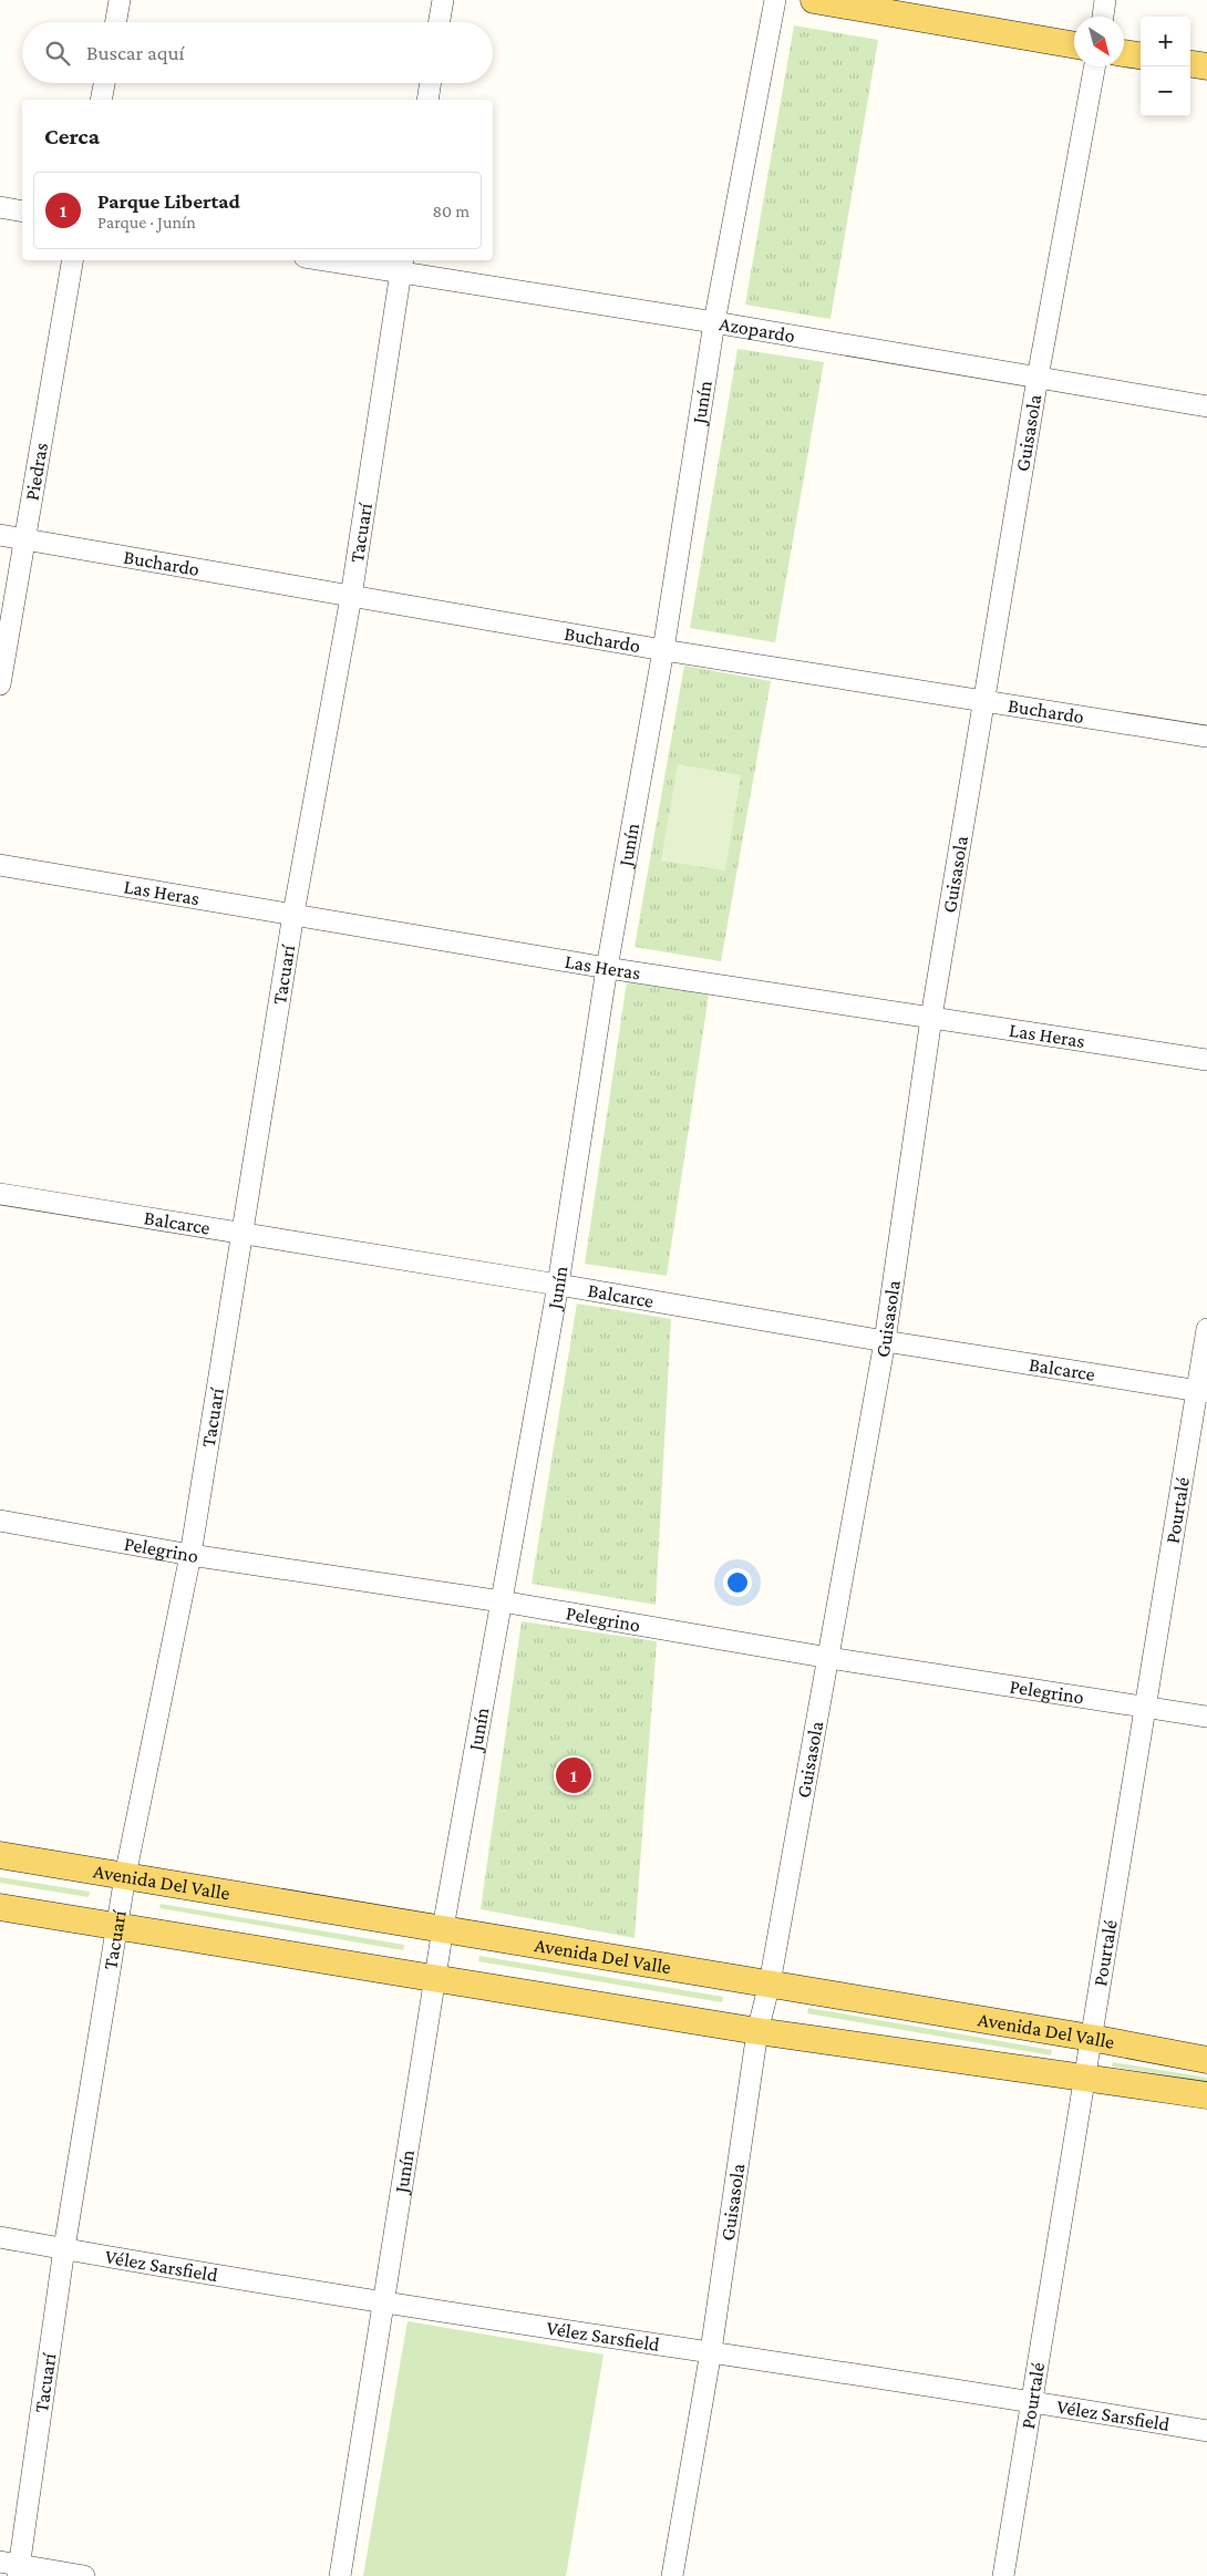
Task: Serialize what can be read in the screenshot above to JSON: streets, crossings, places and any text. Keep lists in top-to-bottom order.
{
  "streets": {
    "main road": ["Avenida Del Valle"],
    "street": [
      "Azopardo",
      "Junín",
      "Guisasola",
      "Piedras",
      "Tacuarí",
      "Buchardo",
      "Las Heras",
      "Balcarce",
      "Pourtalé",
      "Pelegrino",
      "Vélez Sarsfield"
    ]
  },
  "crossings": [
    ["Azopardo", "Junín"],
    ["Azopardo", "Guisasola"],
    ["Azopardo", "Tacuarí"],
    ["Junín", "Buchardo"],
    ["Junín", "Las Heras"],
    ["Junín", "Balcarce"],
    ["Junín", "Pelegrino"],
    ["Junín", "Avenida Del Valle"],
    ["Junín", "Vélez Sarsfield"],
    ["Guisasola", "Buchardo"],
    ["Guisasola", "Las Heras"],
    ["Guisasola", "Balcarce"],
    ["Guisasola", "Pelegrino"],
    ["Guisasola", "Avenida Del Valle"],
    ["Guisasola", "Vélez Sarsfield"],
    ["Piedras", "Buchardo"],
    ["Tacuarí", "Buchardo"],
    ["Tacuarí", "Las Heras"],
    ["Tacuarí", "Balcarce"],
    ["Tacuarí", "Pelegrino"],
    ["Tacuarí", "Avenida Del Valle"],
    ["Tacuarí", "Vélez Sarsfield"],
    ["Balcarce", "Pourtalé"],
    ["Pourtalé", "Pelegrino"],
    ["Pourtalé", "Avenida Del Valle"],
    ["Pourtalé", "Vélez Sarsfield"]
  ],
  "north": "bottom right",
  "page": {
    "map_buttons": ["+", "−"],
    "search": "Buscar aquí",
    "heading": "Cerca",
    "list": [
      {
        "mark": "1",
        "name": "Parque Libertad",
        "note": "Parque · Junín",
        "value": "80 m"
      }
    ],
    "pins": "1"
  }
}
